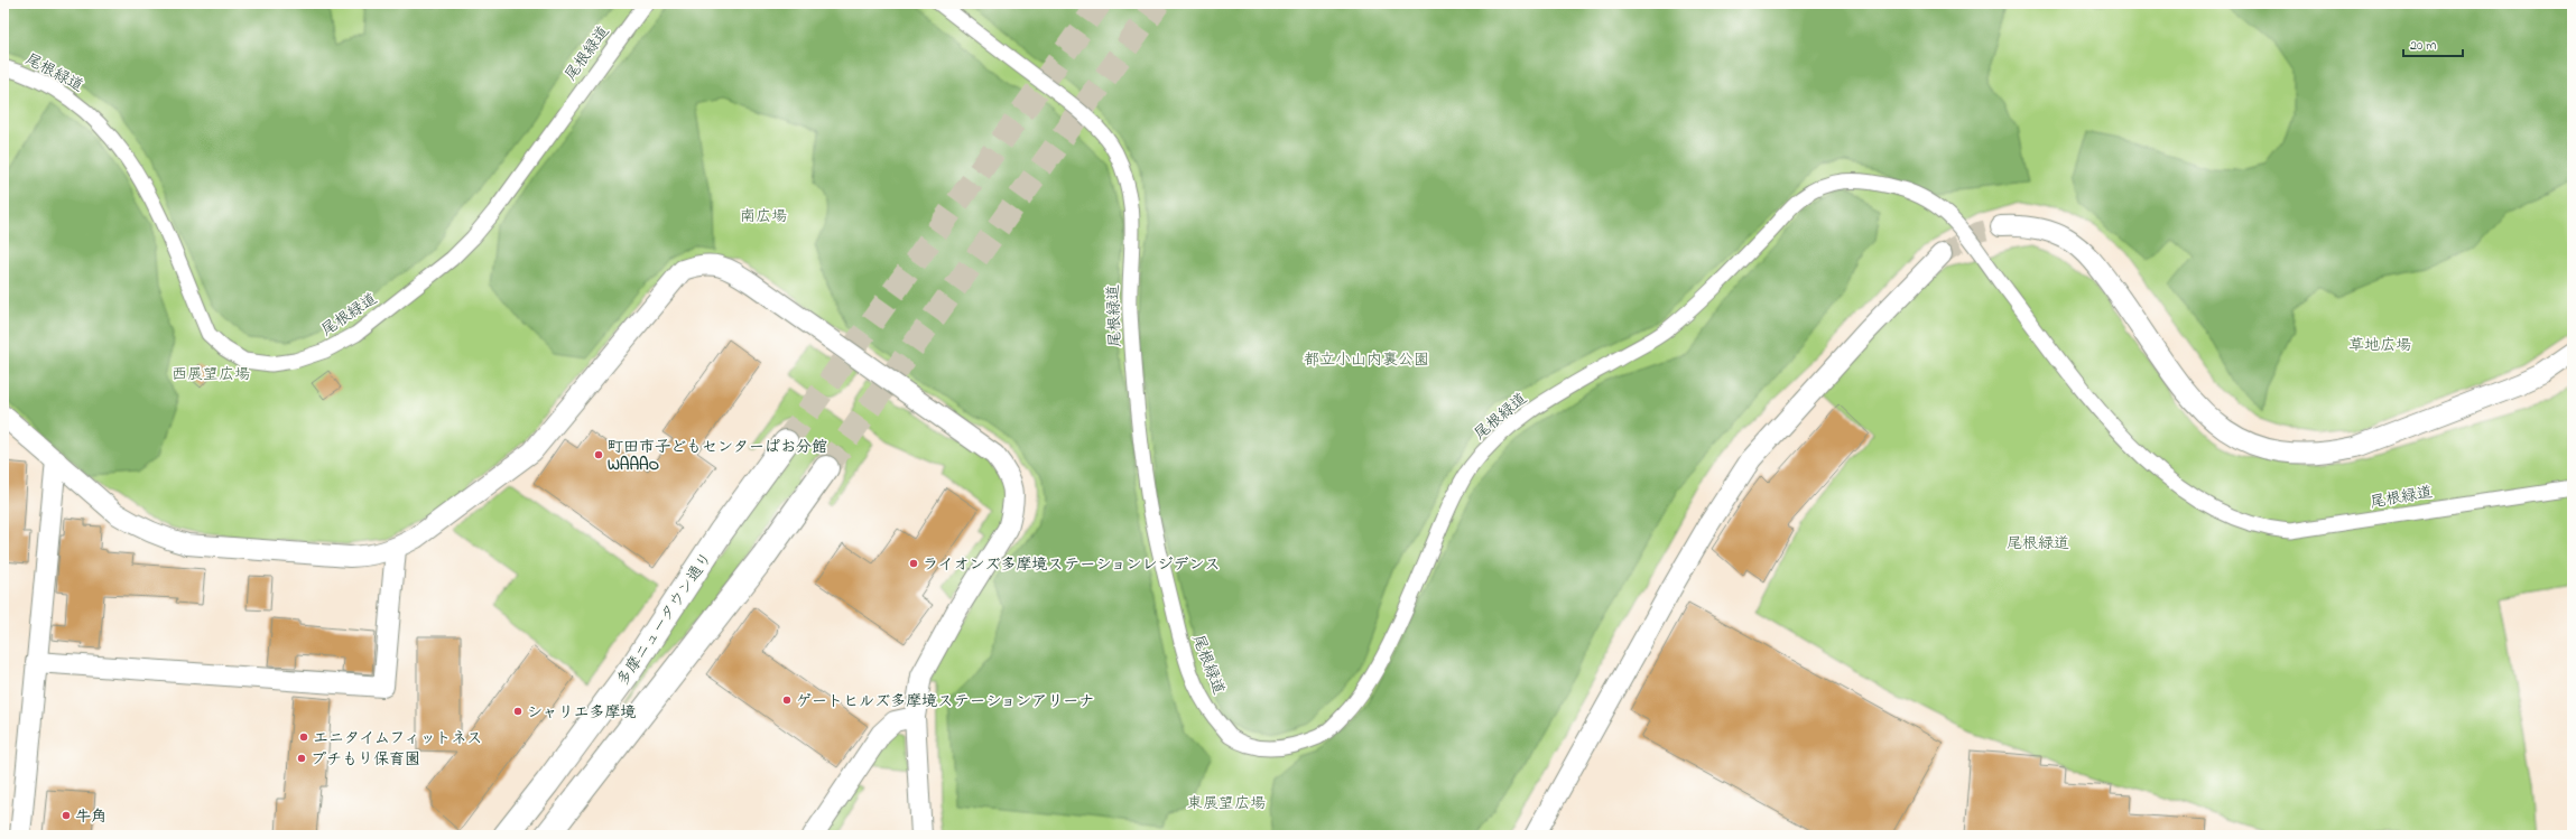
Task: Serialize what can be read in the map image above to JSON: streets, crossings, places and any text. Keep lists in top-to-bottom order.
{
  "streets": {
    "main road": ["多摩ニュータウン通り"],
    "street": ["尾根緑道"]
  },
  "parks": [
    "南広場",
    "草地広場",
    "都立小山内裏公園",
    "西展望広場",
    "尾根緑道",
    "東展望広場"
  ],
  "places": [
    "町田市子どもセンターぱお分館 WAAAO",
    "ライオンズ多摩境ステーションレジデンス",
    "ゲートヒルズ多摩境ステーションアリーナ",
    "シャリエ多摩境",
    "エニタイムフィットネス",
    "プチもり保育園",
    "牛角"
  ],
  "scale_bar": "20 m"
}
